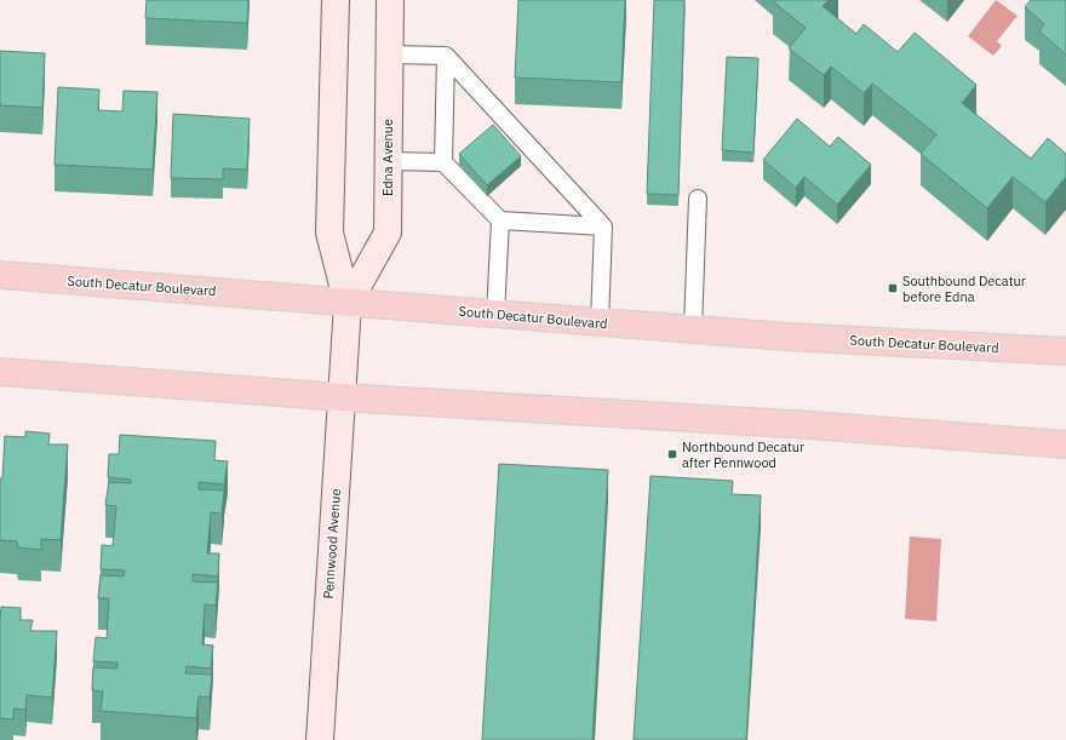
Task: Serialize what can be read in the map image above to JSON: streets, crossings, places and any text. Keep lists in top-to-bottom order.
{
  "streets": {
    "main road": ["South Decatur Boulevard"],
    "street": ["Edna Avenue", "Pennwood Avenue"]
  },
  "crossings": [
    ["Edna Avenue", "South Decatur Boulevard"],
    ["Edna Avenue", "Pennwood Avenue"]
  ],
  "places": {
    "transit": ["Southbound Decatur before Edna", "Northbound Decatur after Pennwood"]
  }
}
